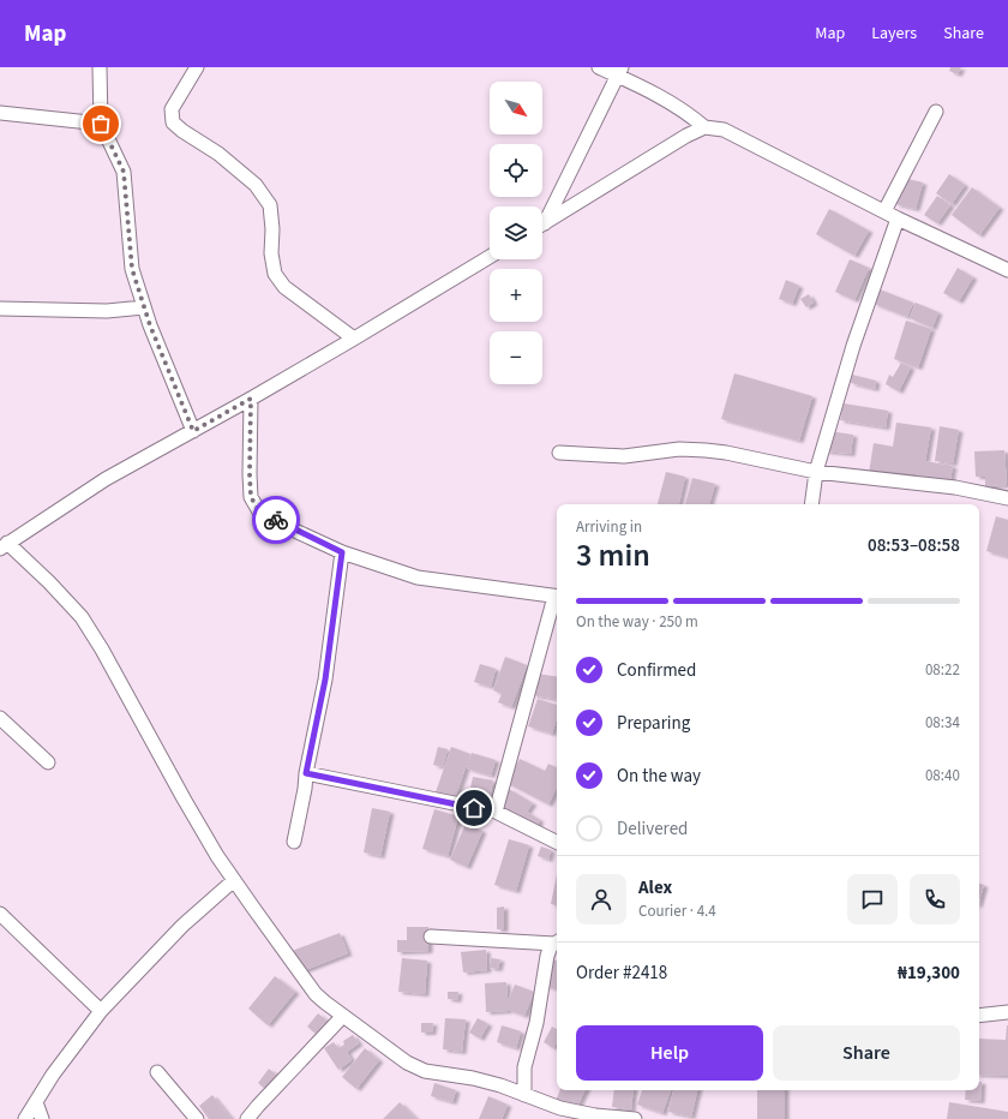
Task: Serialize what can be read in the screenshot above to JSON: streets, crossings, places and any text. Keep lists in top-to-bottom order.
{
  "north": "bottom right",
  "page": {
    "header": "Map",
    "nav": ["Map", "Layers", "Share"],
    "map_buttons": ["+", "−"],
    "heading": ["3 min", "Arriving in", "08:53–08:58"],
    "panel": [
      "Alex",
      "Courier · 4.4",
      "Order #2418",
      "₦19,300"
    ],
    "bar": "On the way · 250 m",
    "list": [
      ["Confirmed", "08:22"],
      ["Preparing", "08:34"],
      ["On the way", "08:40"],
      "Delivered"
    ],
    "buttons": ["Help", "Share"]
  }
}
